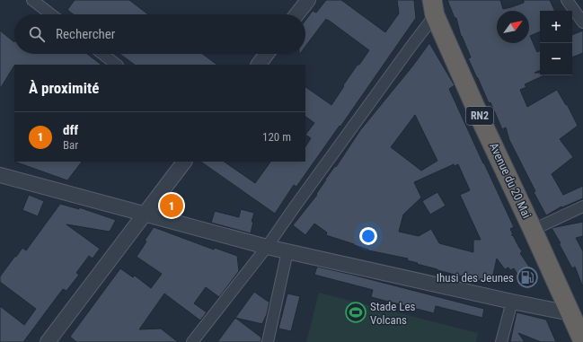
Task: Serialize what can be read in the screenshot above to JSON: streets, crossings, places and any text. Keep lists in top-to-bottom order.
{
  "streets": {
    "highway": ["RN2", "Avenue du 20 Mai"]
  },
  "places": {
    "fuel station": ["Ihusi des Jeunes"],
    "sports": ["Stade Les Volcans"]
  },
  "north": "top right",
  "page": {
    "map_buttons": ["+", "−"],
    "search": "Rechercher",
    "heading": "À proximité",
    "list": [
      {
        "mark": "1",
        "name": "dff",
        "note": "Bar",
        "value": "120 m"
      }
    ],
    "pins": "1"
  }
}
